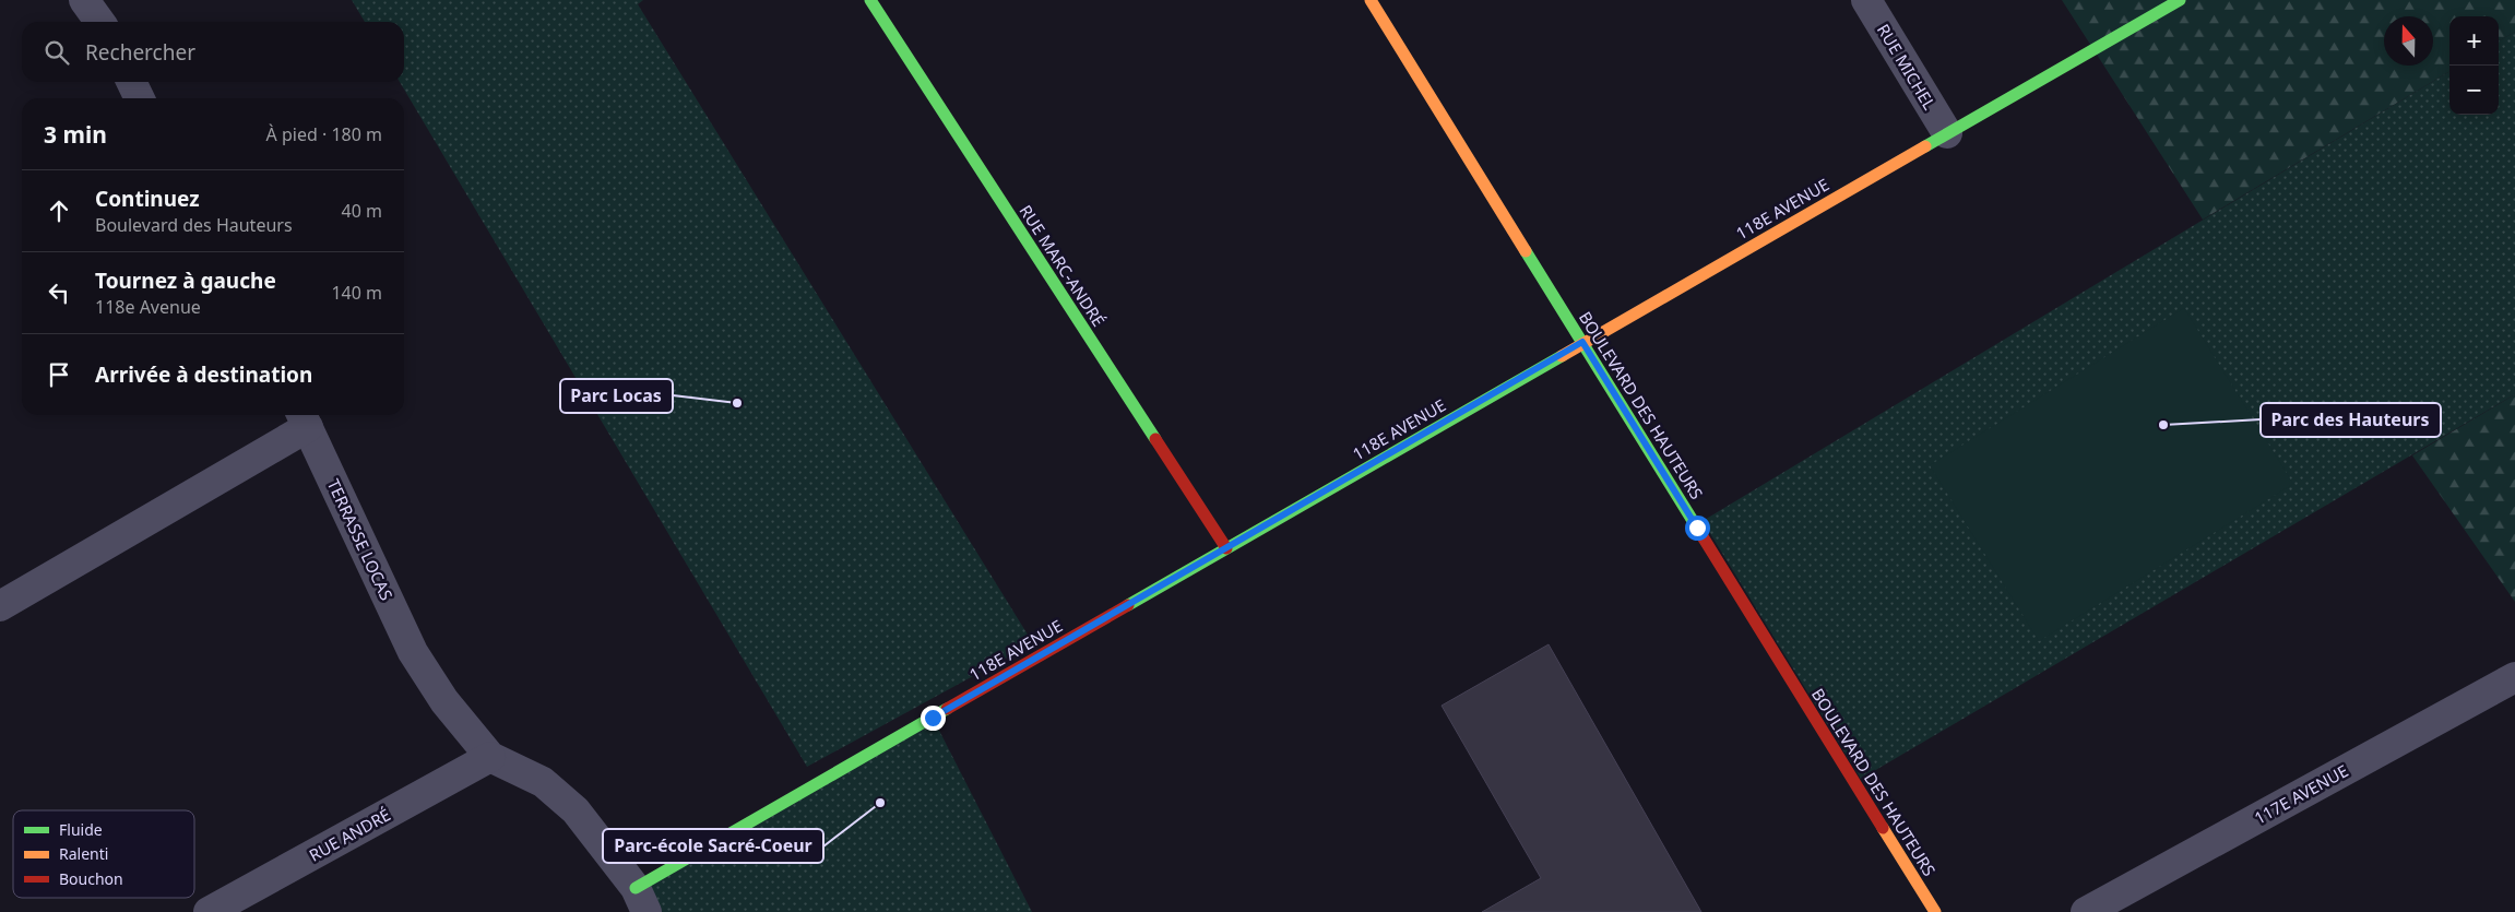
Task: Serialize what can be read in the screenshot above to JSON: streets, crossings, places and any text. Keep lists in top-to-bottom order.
{
  "streets": {
    "street": [
      "RUE MICHEL",
      "118E AVENUE",
      "RUE MARC-ANDRÉ",
      "BOULEVARD DES HAUTEURS",
      "TERRASSE LOCAS",
      "117E AVENUE",
      "RUE ANDRÉ"
    ]
  },
  "crossings": [
    ["RUE MICHEL", "118E AVENUE"],
    ["118E AVENUE", "RUE MARC-ANDRÉ"],
    ["118E AVENUE", "BOULEVARD DES HAUTEURS"],
    ["118E AVENUE", "TERRASSE LOCAS"],
    ["TERRASSE LOCAS", "RUE ANDRÉ"]
  ],
  "places": ["Parc Locas", "Parc des Hauteurs", "Parc-école Sacré-Coeur"],
  "legend": ["Fluide", "Ralenti", "Bouchon"],
  "north": "top",
  "page": {
    "map_buttons": ["+", "−"],
    "search": "Rechercher",
    "heading": ["3 min", "À pied · 180 m"],
    "list": [
      ["Continuez", "Boulevard des Hauteurs", "40 m"],
      ["Tournez à gauche", "118e Avenue", "140 m"],
      "Arrivée à destination"
    ]
  }
}
